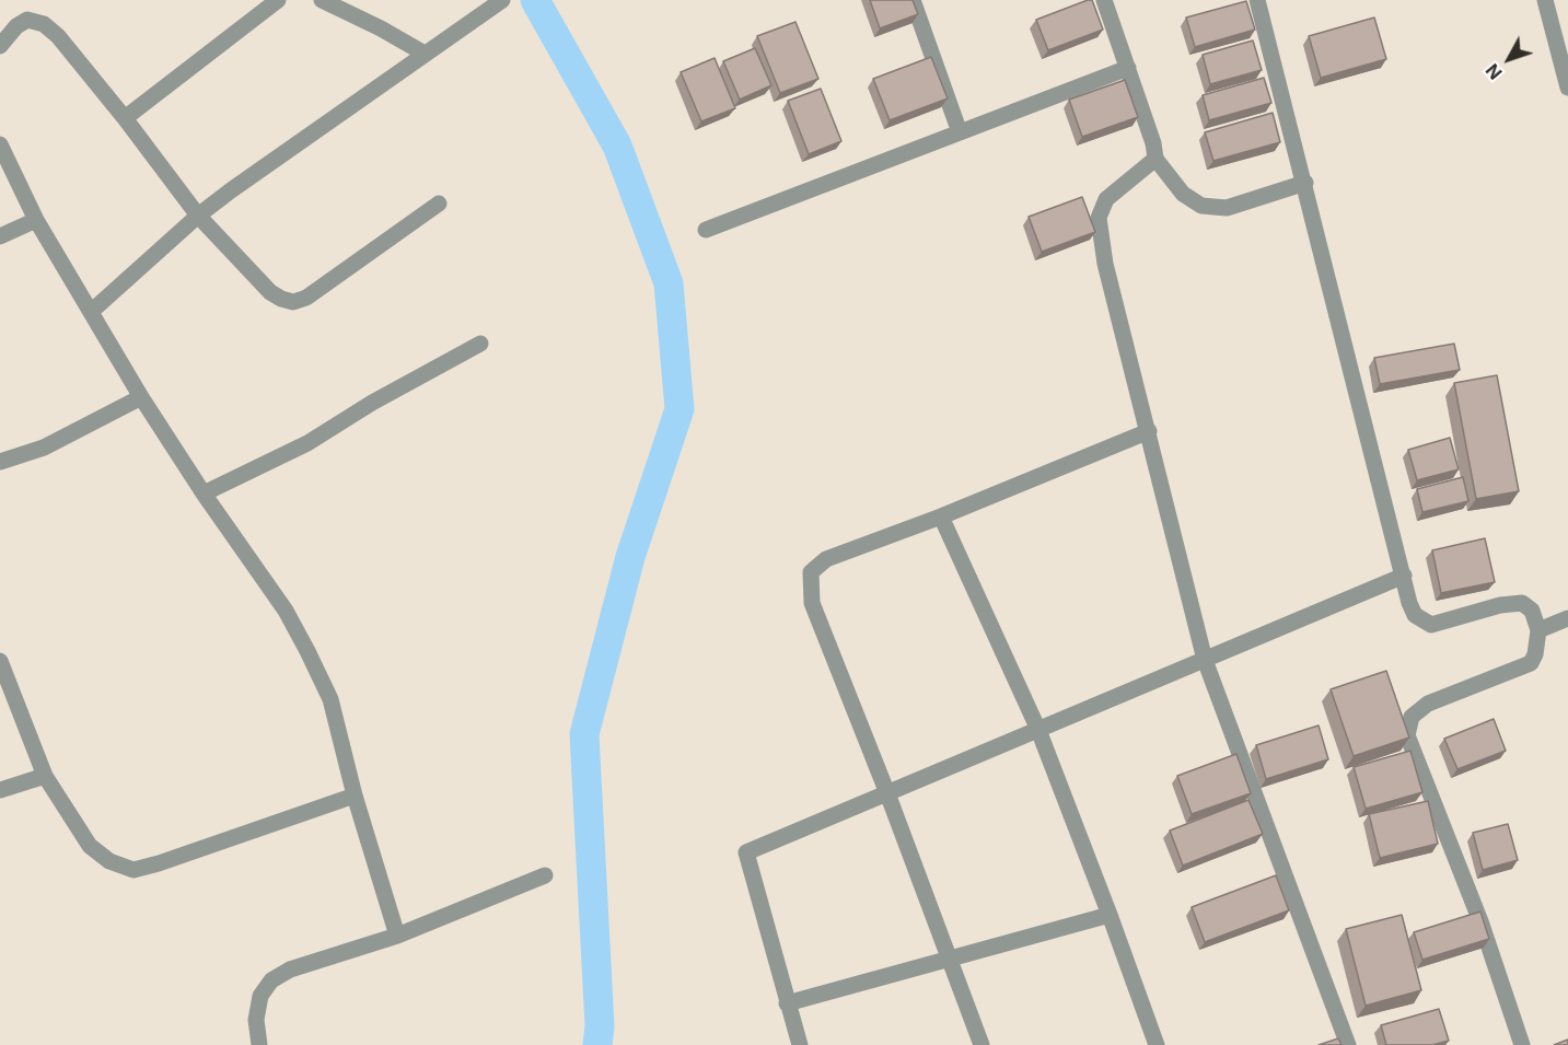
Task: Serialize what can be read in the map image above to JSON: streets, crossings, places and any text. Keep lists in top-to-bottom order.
{
  "north": "bottom left"
}
